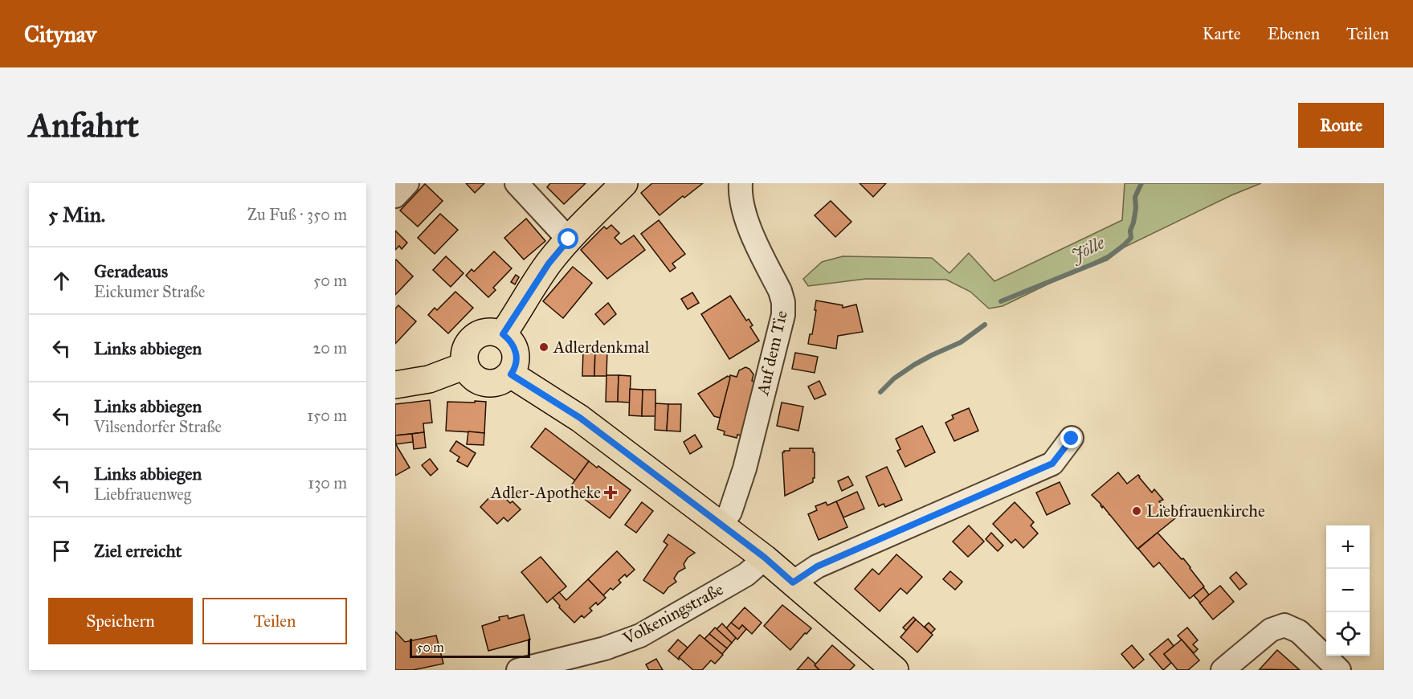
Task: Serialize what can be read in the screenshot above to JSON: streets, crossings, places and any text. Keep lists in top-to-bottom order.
{
  "streets": {
    "street": ["Auf dem Tie", "Volkeningstraße"]
  },
  "water": ["Jölle"],
  "places": {
    "other": ["Adlerdenkmal", "Liebfrauenkirche"],
    "health": ["Adler-Apotheke"]
  },
  "scale_bar": "50 m",
  "page": {
    "header": "Citynav",
    "nav": ["Karte", "Ebenen", "Teilen"],
    "buttons": [
      "Route",
      ["Speichern", "Teilen"]
    ],
    "title": "Anfahrt",
    "heading": ["5 Min.", "Zu Fuß · 350 m"],
    "list": [
      ["Geradeaus", "Eickumer Straße", "50 m"],
      ["Links abbiegen", "20 m"],
      ["Links abbiegen", "Vilsendorfer Straße", "150 m"],
      ["Links abbiegen", "Liebfrauenweg", "130 m"],
      "Ziel erreicht"
    ],
    "map_buttons": ["+", "−"],
    "scale": "50 m"
  }
}
